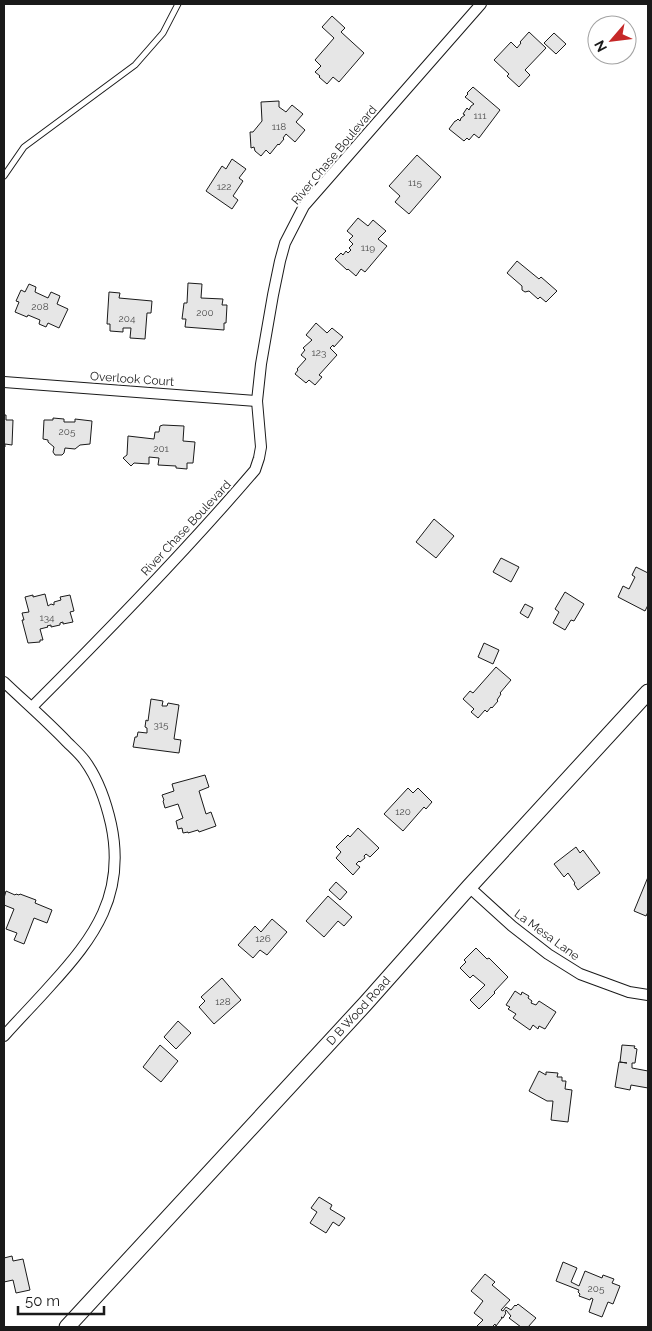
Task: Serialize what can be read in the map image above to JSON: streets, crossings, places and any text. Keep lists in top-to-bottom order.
{
  "streets": {
    "main road": ["D B Wood Road"],
    "street": ["River Chase Boulevard", "Overlook Court", "La Mesa Lane"]
  },
  "crossings": [
    ["River Chase Boulevard", "Overlook Court"],
    ["La Mesa Lane", "D B Wood Road"]
  ],
  "house_numbers": [
    "111",
    "118",
    "115",
    "122",
    "119",
    "208",
    "200",
    "204",
    "123",
    "205",
    "201",
    "134",
    "315",
    "120",
    "126",
    "128",
    "205"
  ],
  "scale_bar": "50 m",
  "north": "bottom left"
}
